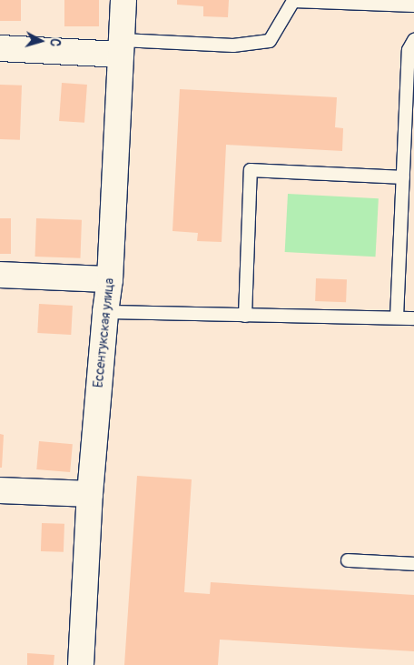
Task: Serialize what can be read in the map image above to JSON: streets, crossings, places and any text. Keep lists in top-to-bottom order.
{
  "streets": {
    "street": ["Ессентукская улица"]
  },
  "north": "right"
}
